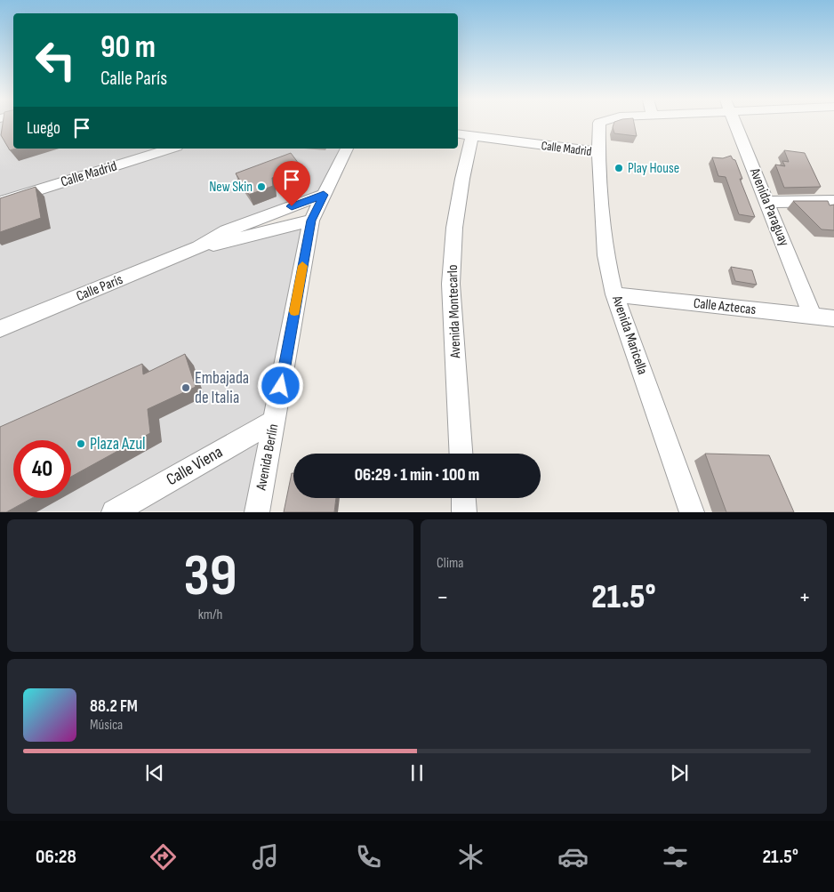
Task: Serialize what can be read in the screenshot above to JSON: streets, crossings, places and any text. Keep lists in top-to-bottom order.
{
  "streets": {
    "street": [
      "Calle Madrid",
      "Avenida Paraguay",
      "Calle París",
      "Calle Aztecas",
      "Avenida Montecarlo",
      "Avenida Maricella",
      "Avenida Berlín",
      "Calle Viena"
    ]
  },
  "crossings": [
    ["Calle Madrid", "Avenida Montecarlo"],
    ["Calle Madrid", "Avenida Maricella"],
    ["Avenida Paraguay", "Calle Aztecas"],
    ["Calle París", "Avenida Berlín"],
    ["Calle Aztecas", "Avenida Maricella"],
    ["Avenida Berlín", "Calle Viena"]
  ],
  "places": [
    "Play House",
    "New Skin",
    "Embajada de Italia",
    "Plaza Azul"
  ],
  "page": {
    "turn": ["90 m", "Calle París"],
    "then": "Luego",
    "limit": "40",
    "trip": "06:29 · 1 min · 100 m",
    "tile": [
      ["39", "km/h"],
      "Clima"
    ],
    "heat": ["−", "21.5°", "+"],
    "song": ["88.2 FM", "Música"],
    "tabs": ["06:28", "21.5°"]
  }
}
